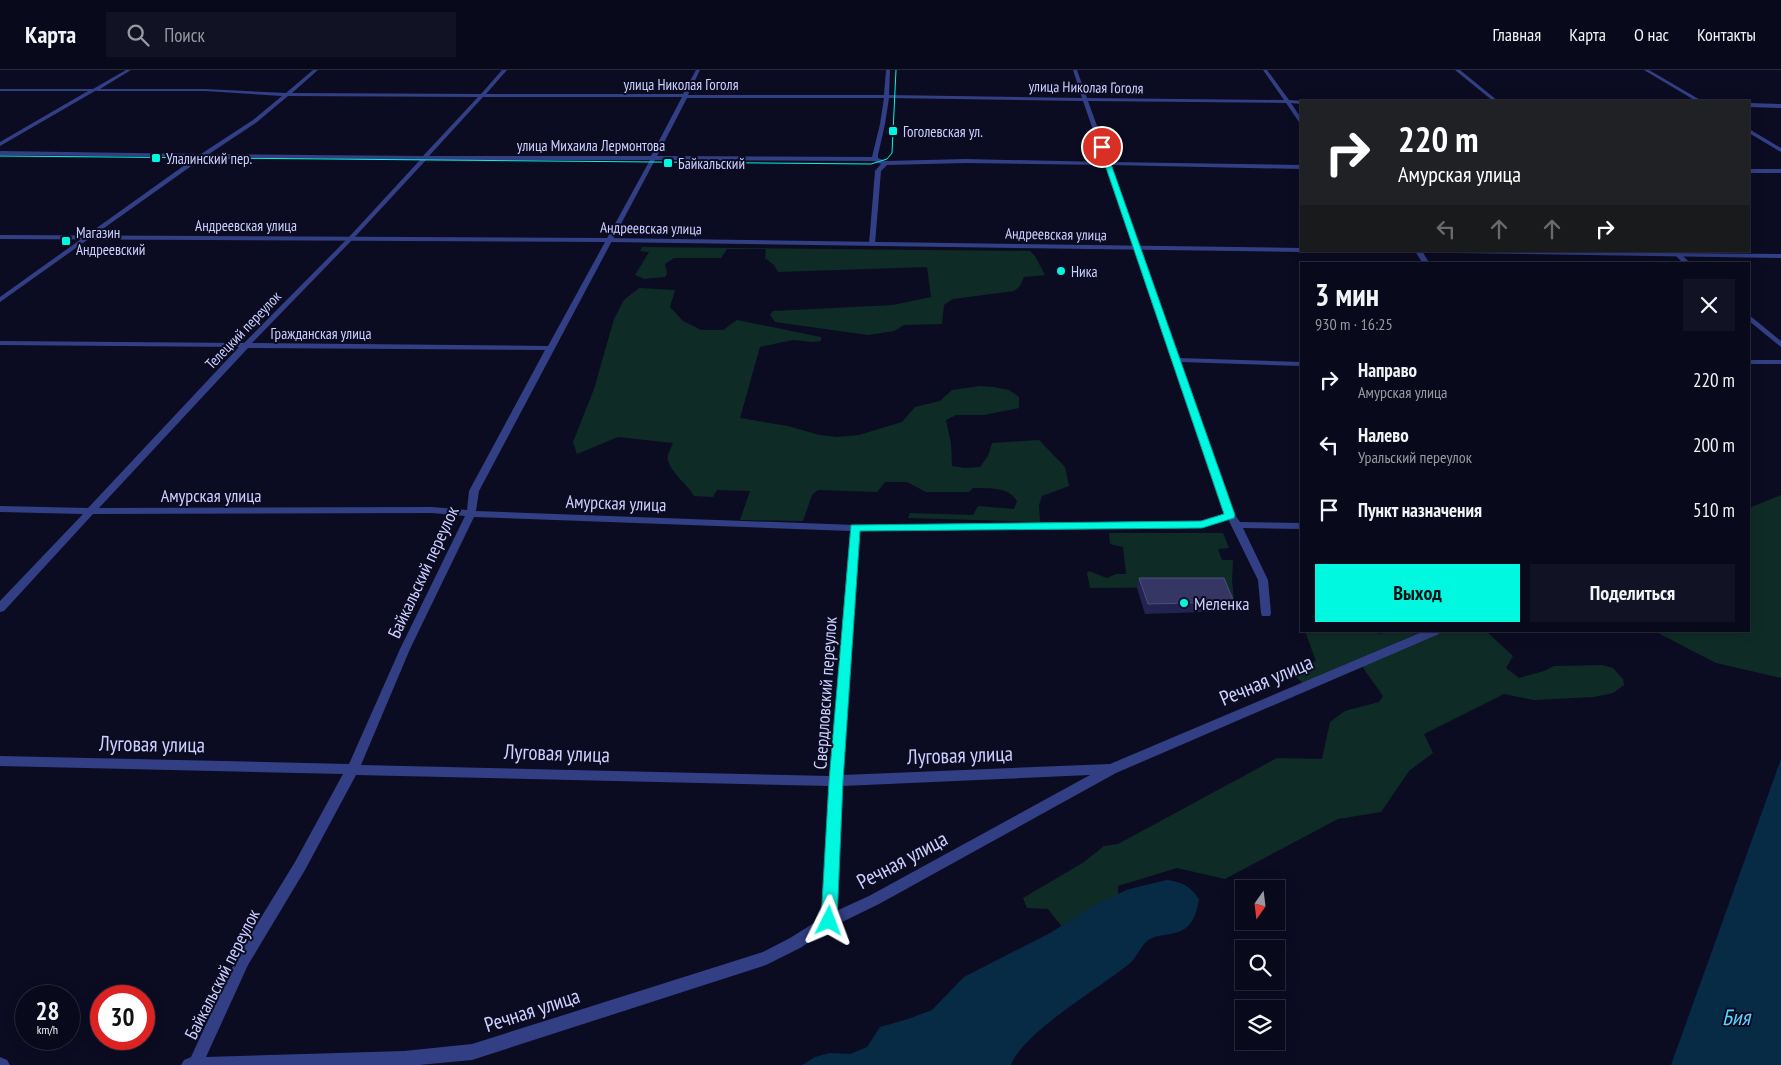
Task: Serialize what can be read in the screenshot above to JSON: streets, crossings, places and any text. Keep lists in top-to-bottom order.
{
  "streets": {
    "street": [
      "улица Николая Гоголя",
      "улица Михаила Лермонтова",
      "Андреевская улица",
      "Телецкий переулок",
      "Гражданская улица",
      "Амурская улица",
      "Байкальский переулок",
      "Речная улица",
      "Свердловский переулок",
      "Луговая улица"
    ]
  },
  "crossings": [
    ["улица Николая Гоголя", "Телецкий переулок"],
    ["улица Николая Гоголя", "Байкальский переулок"],
    ["улица Михаила Лермонтова", "Телецкий переулок"],
    ["улица Михаила Лермонтова", "Байкальский переулок"],
    ["Андреевская улица", "Телецкий переулок"],
    ["Андреевская улица", "Байкальский переулок"],
    ["Телецкий переулок", "Гражданская улица"],
    ["Телецкий переулок", "Амурская улица"],
    ["Гражданская улица", "Байкальский переулок"],
    ["Амурская улица", "Байкальский переулок"],
    ["Амурская улица", "Свердловский переулок"],
    ["Байкальский переулок", "Речная улица"],
    ["Байкальский переулок", "Луговая улица"],
    ["Речная улица", "Свердловский переулок"],
    ["Речная улица", "Луговая улица"],
    ["Свердловский переулок", "Луговая улица"]
  ],
  "water": ["Бия"],
  "places": {
    "transit": [
      "Гоголевская ул.",
      "Улалинский пер.",
      "Байкальский",
      "Магазин Андреевский"
    ],
    "other": ["Ника", "Меленка"]
  },
  "north": "bottom",
  "page": {
    "header": "Карта",
    "search": "Поиск",
    "nav": [
      "Главная",
      "Карта",
      "О нас",
      "Контакты"
    ],
    "turn": ["220 m", "Амурская улица"],
    "heading": ["3 мин", "930 m · 16:25"],
    "list": [
      {
        "name": "Направо",
        "note": "Амурская улица",
        "value": "220 m"
      },
      {
        "name": "Налево",
        "note": "Уральский переулок",
        "value": "200 m"
      },
      {
        "name": "Пункт назначения",
        "value": "510 m"
      }
    ],
    "buttons": ["Выход", "Поделиться"],
    "speed": "28 km/h",
    "limit": "30"
  }
}
